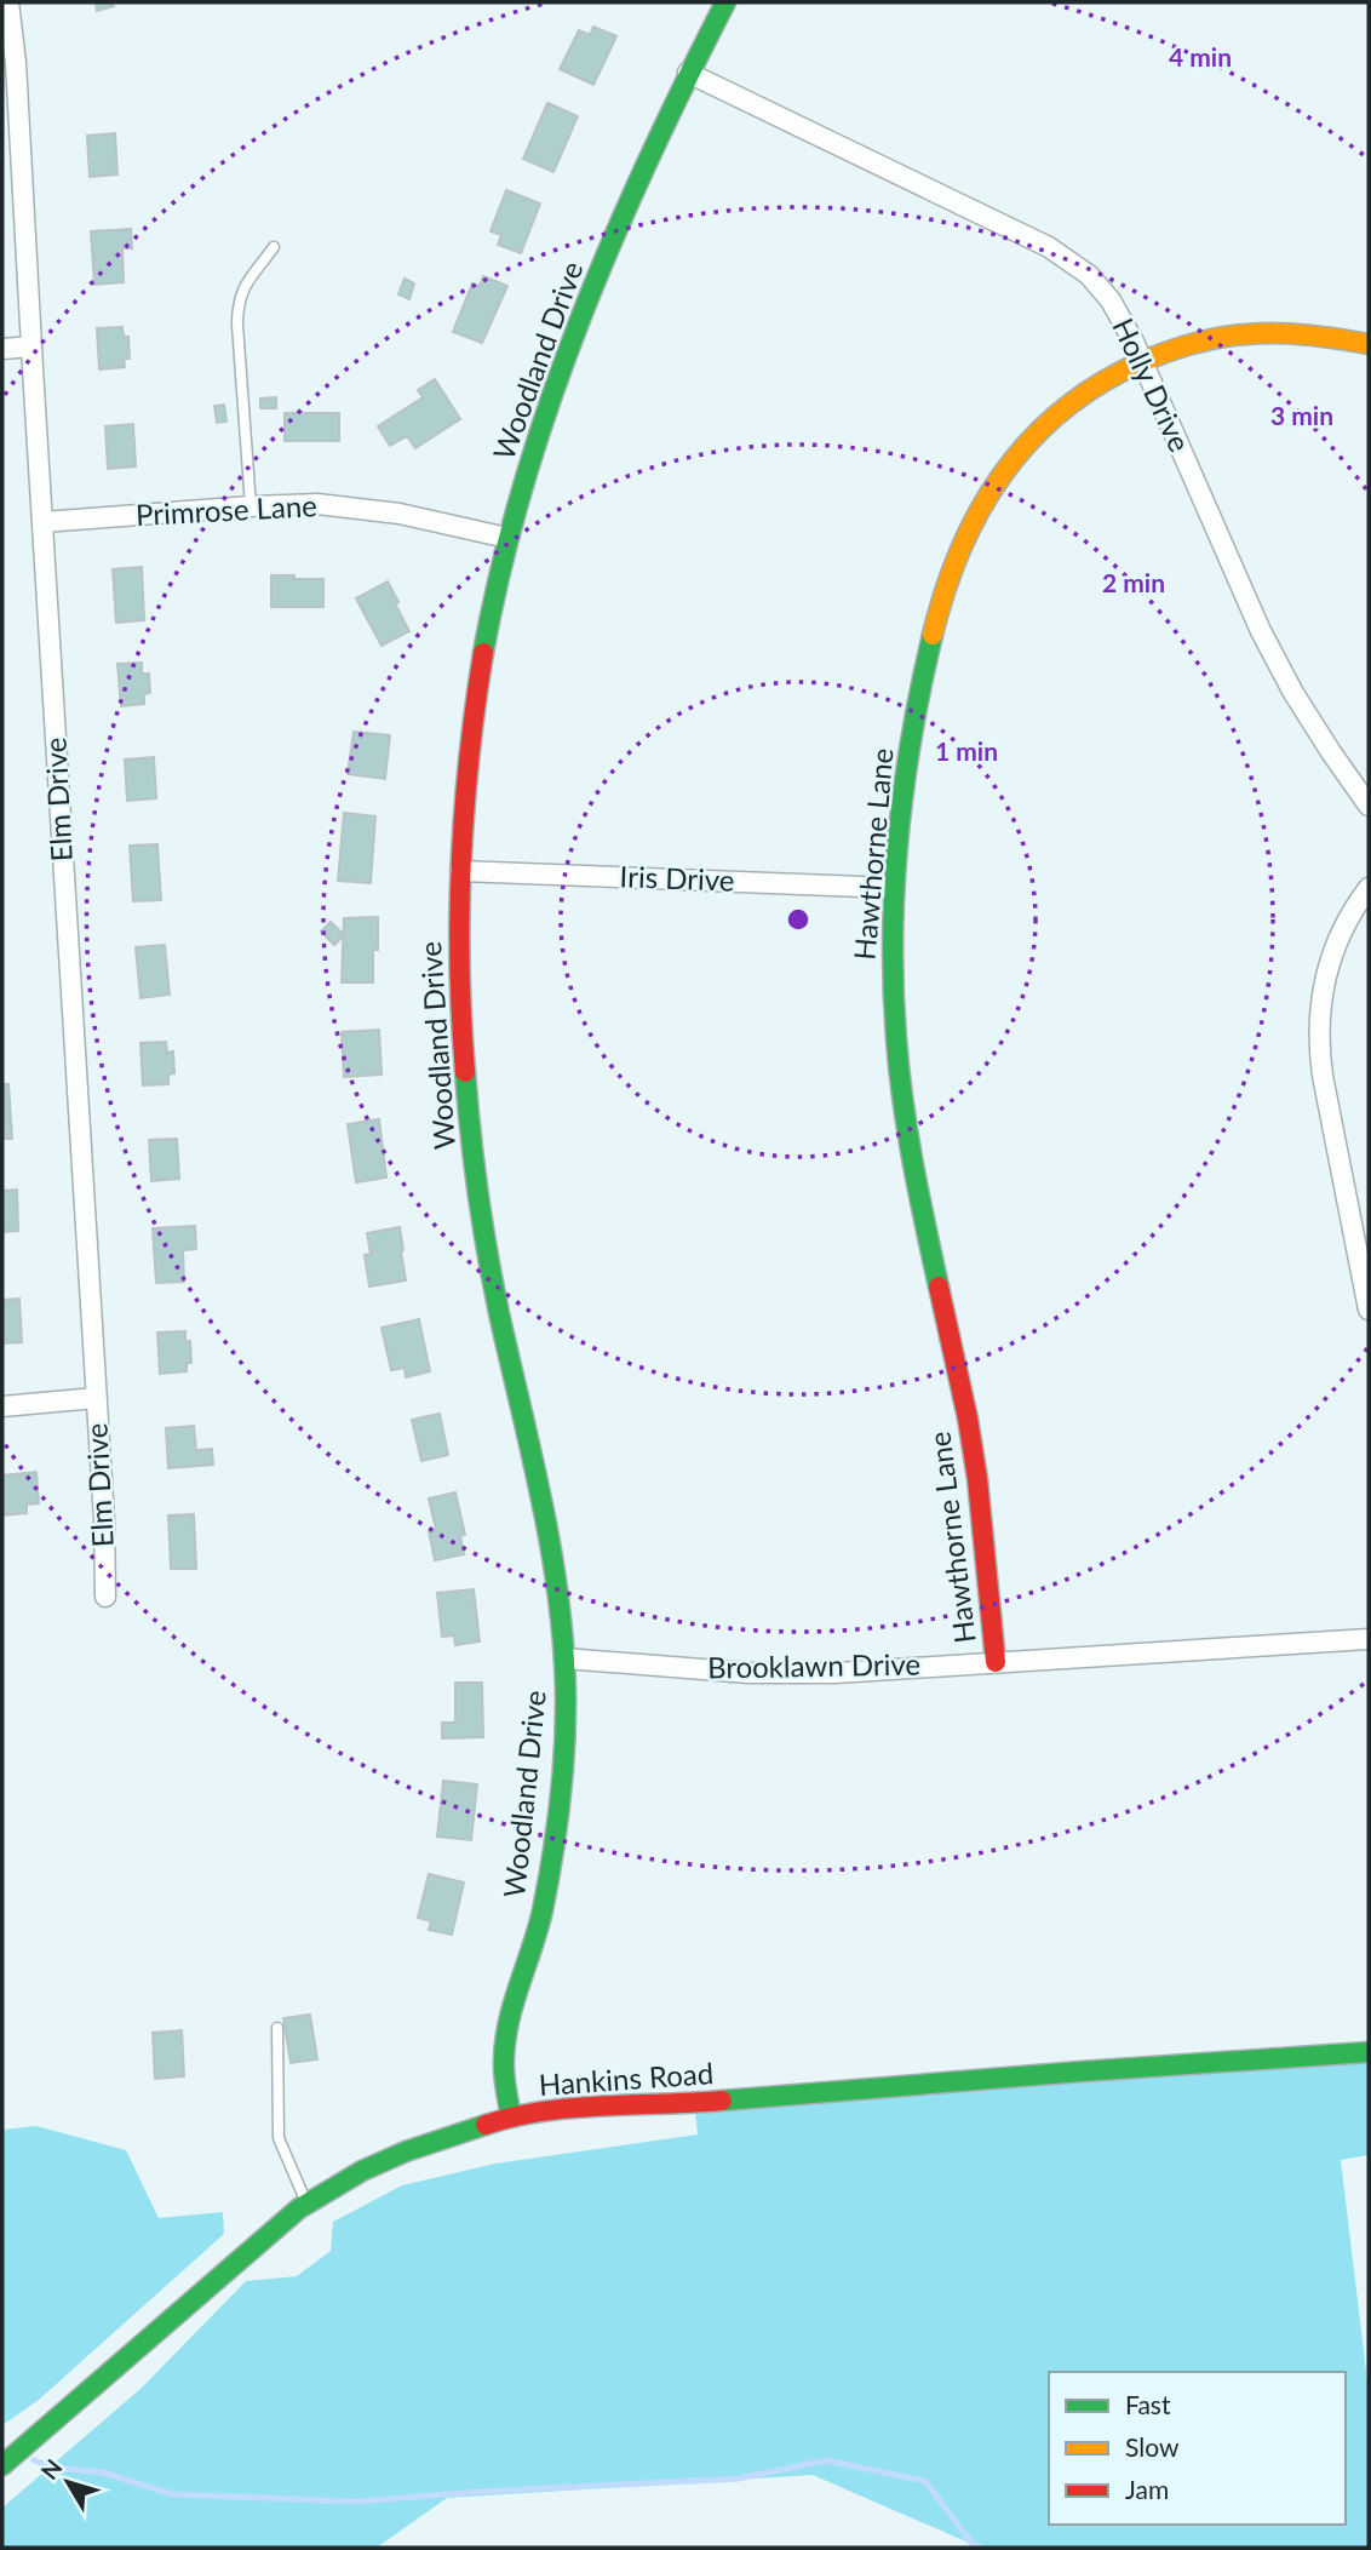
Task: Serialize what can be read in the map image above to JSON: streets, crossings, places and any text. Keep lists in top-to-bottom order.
{
  "streets": {
    "street": [
      "Woodland Drive",
      "Holly Drive",
      "Primrose Lane",
      "Elm Drive",
      "Hawthorne Lane",
      "Iris Drive",
      "Brooklawn Drive",
      "Hankins Road"
    ]
  },
  "crossings": [
    ["Woodland Drive", "Holly Drive"],
    ["Woodland Drive", "Primrose Lane"],
    ["Woodland Drive", "Iris Drive"],
    ["Woodland Drive", "Brooklawn Drive"],
    ["Woodland Drive", "Hankins Road"],
    ["Holly Drive", "Hawthorne Lane"],
    ["Primrose Lane", "Elm Drive"],
    ["Hawthorne Lane", "Iris Drive"],
    ["Hawthorne Lane", "Brooklawn Drive"]
  ],
  "legend": ["Fast", "Slow", "Jam"],
  "north": "top left",
  "rings": [
    "4 min",
    "3 min",
    "2 min",
    "1 min"
  ]
}
